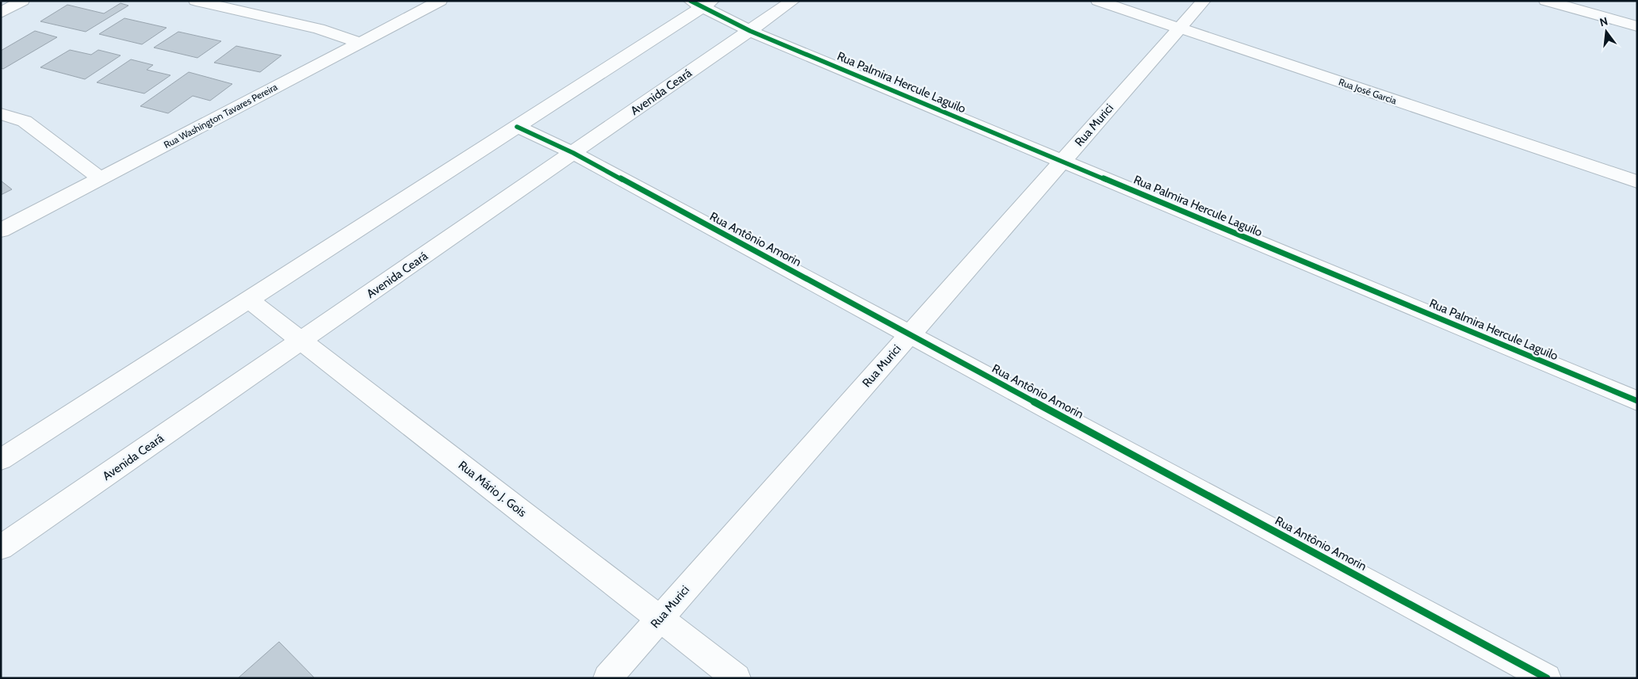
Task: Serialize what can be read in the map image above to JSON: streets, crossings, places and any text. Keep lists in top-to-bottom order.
{
  "streets": {
    "street": [
      "Rua Palmira Hercule Laguilo",
      "Rua José Garcia",
      "Avenida Ceará",
      "Rua Washington Tavares Pereira",
      "Rua Murici",
      "Rua Antônio Amorin",
      "Rua Mário J. Gois"
    ]
  },
  "crossings": [
    ["Rua Palmira Hercule Laguilo", "Avenida Ceará"],
    ["Rua Palmira Hercule Laguilo", "Rua Murici"],
    ["Rua José Garcia", "Rua Murici"],
    ["Avenida Ceará", "Rua Antônio Amorin"],
    ["Avenida Ceará", "Rua Mário J. Gois"],
    ["Rua Murici", "Rua Antônio Amorin"],
    ["Rua Murici", "Rua Mário J. Gois"]
  ],
  "north": "top"
}
